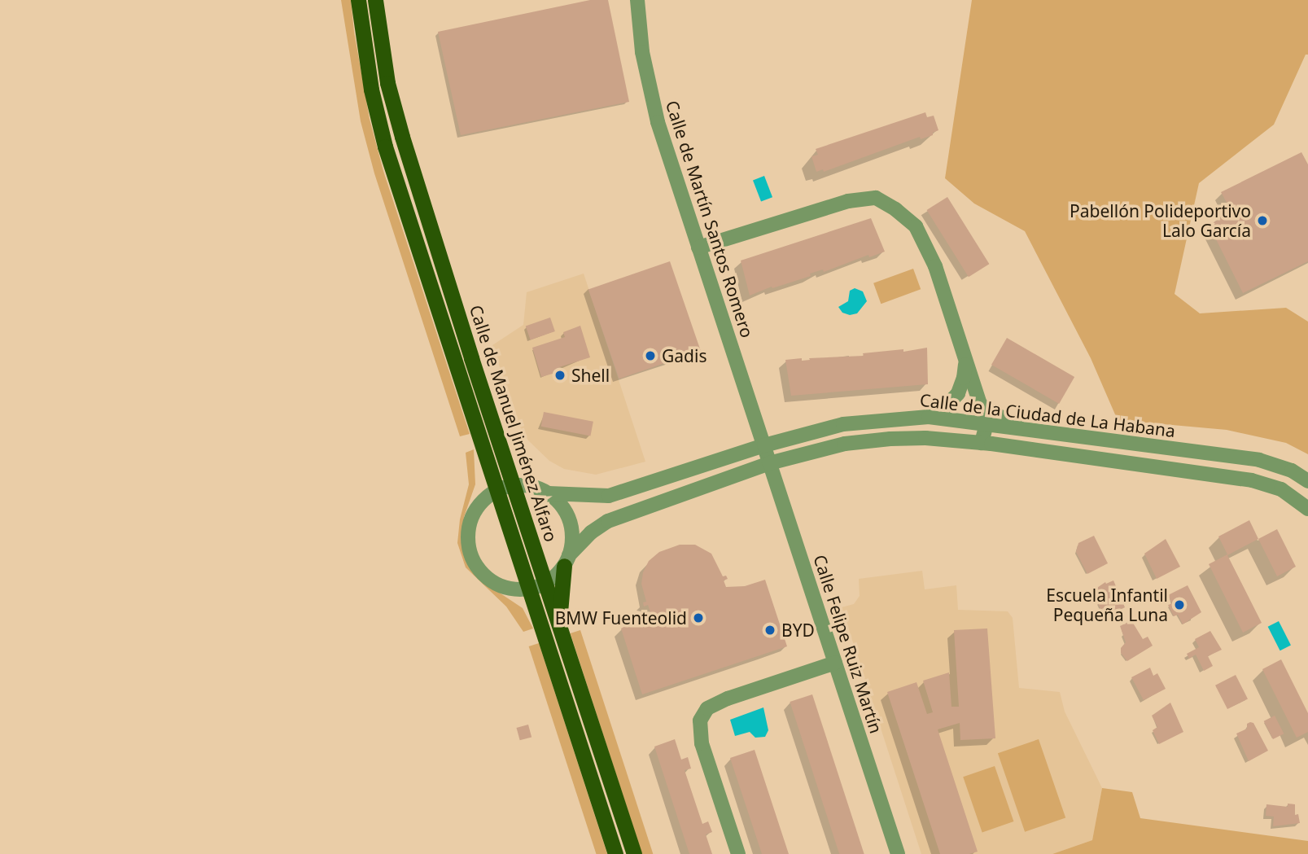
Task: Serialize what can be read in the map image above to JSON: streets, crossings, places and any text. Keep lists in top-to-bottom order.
{
  "streets": {
    "highway": ["Calle de Manuel Jiménez Alfaro"],
    "street": ["Calle de Martín Santos Romero", "Calle de la Ciudad de La Habana", "Calle Felipe Ruiz Martín"]
  },
  "crossings": [
    ["Calle de Martín Santos Romero", "Calle de la Ciudad de La Habana"],
    ["Calle de Martín Santos Romero", "Calle Felipe Ruiz Martín"],
    ["Calle de la Ciudad de La Habana", "Calle de Manuel Jiménez Alfaro"],
    ["Calle de la Ciudad de La Habana", "Calle Felipe Ruiz Martín"]
  ],
  "places": [
    "Pabellón Polideportivo Lalo García",
    "Gadis",
    "Shell",
    "Escuela Infantil Pequeña Luna",
    "BMW Fuenteolid",
    "BYD"
  ]
}
